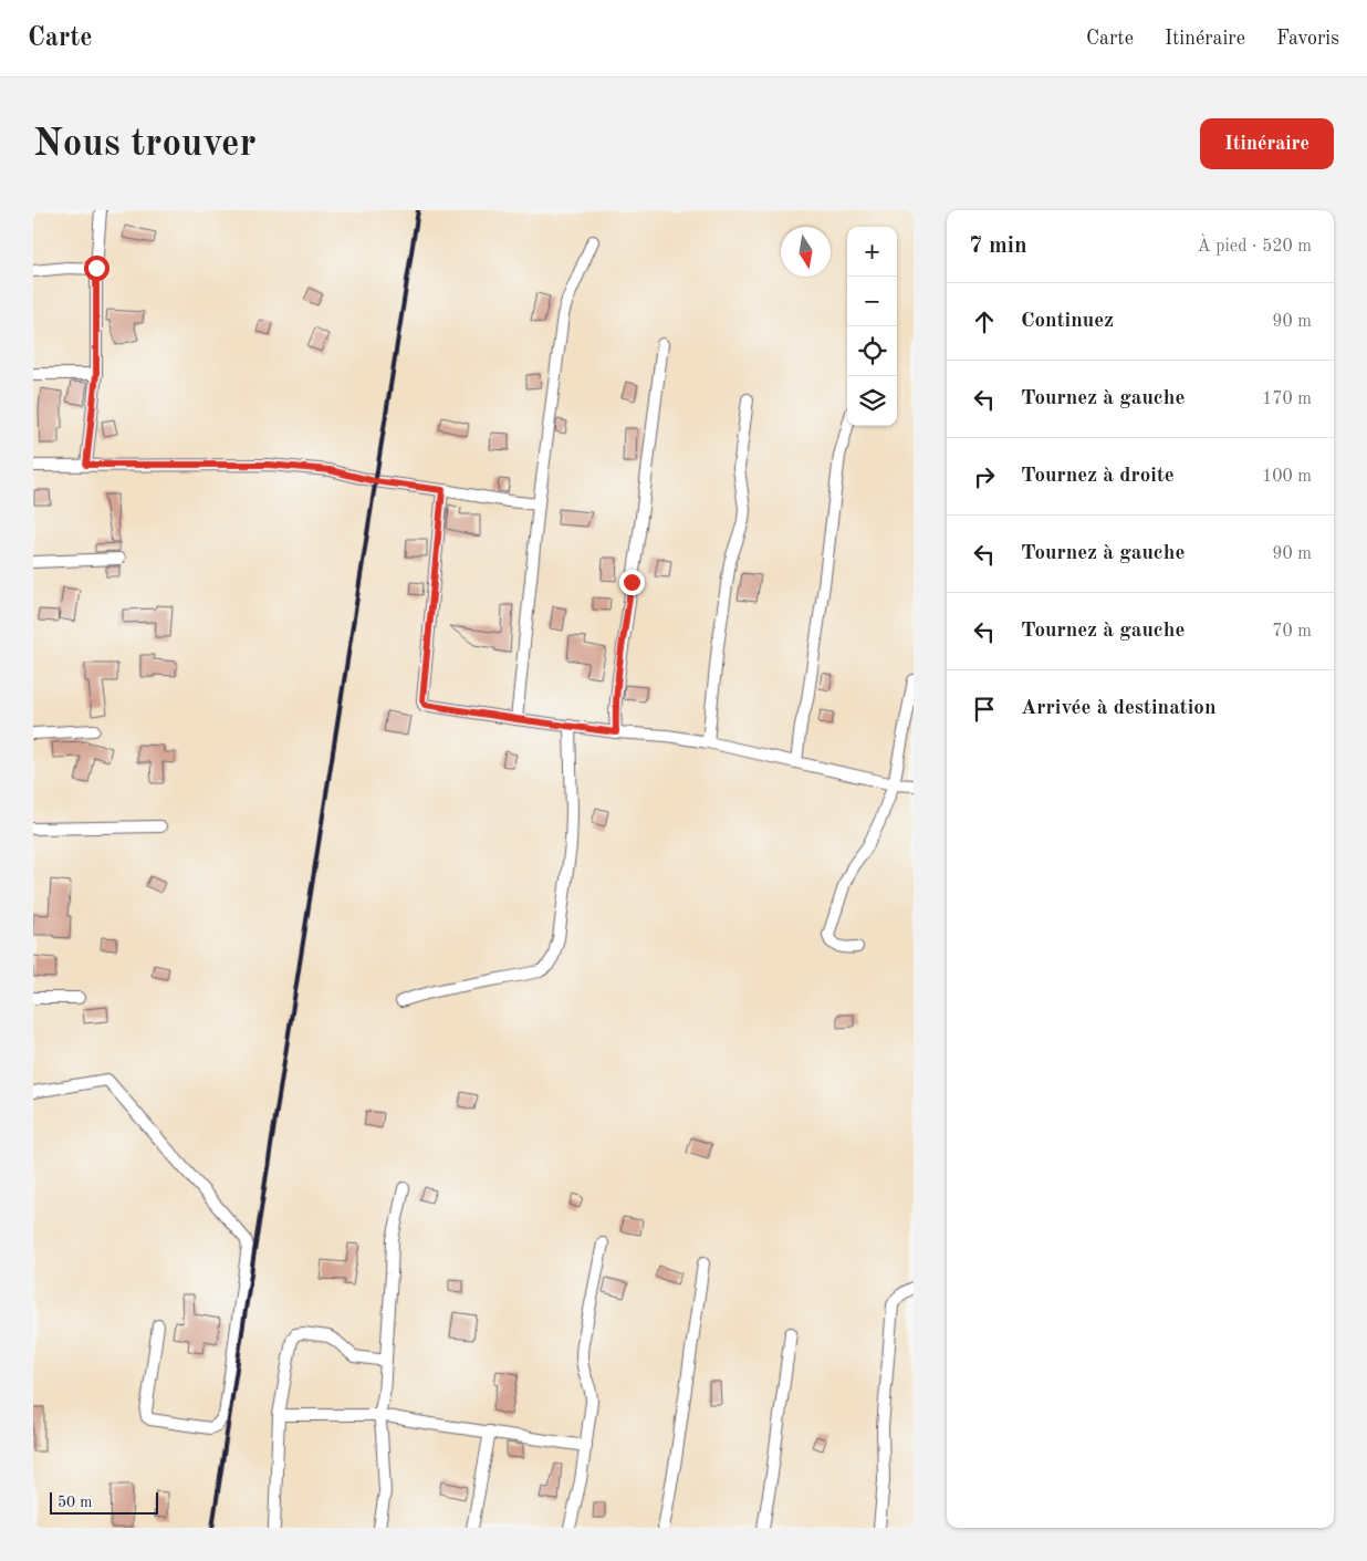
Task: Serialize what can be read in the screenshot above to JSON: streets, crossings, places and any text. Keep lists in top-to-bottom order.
{
  "scale_bar": "50 m",
  "north": "bottom",
  "page": {
    "header": "Carte",
    "nav": ["Carte", "Itinéraire", "Favoris"],
    "buttons": "Itinéraire",
    "title": "Nous trouver",
    "heading": ["7 min", "À pied · 520 m"],
    "map_buttons": ["+", "−"],
    "list": [
      ["Continuez", "90 m"],
      ["Tournez à gauche", "170 m"],
      ["Tournez à droite", "100 m"],
      ["Tournez à gauche", "90 m"],
      ["Tournez à gauche", "70 m"],
      "Arrivée à destination"
    ],
    "scale": "50 m"
  }
}
